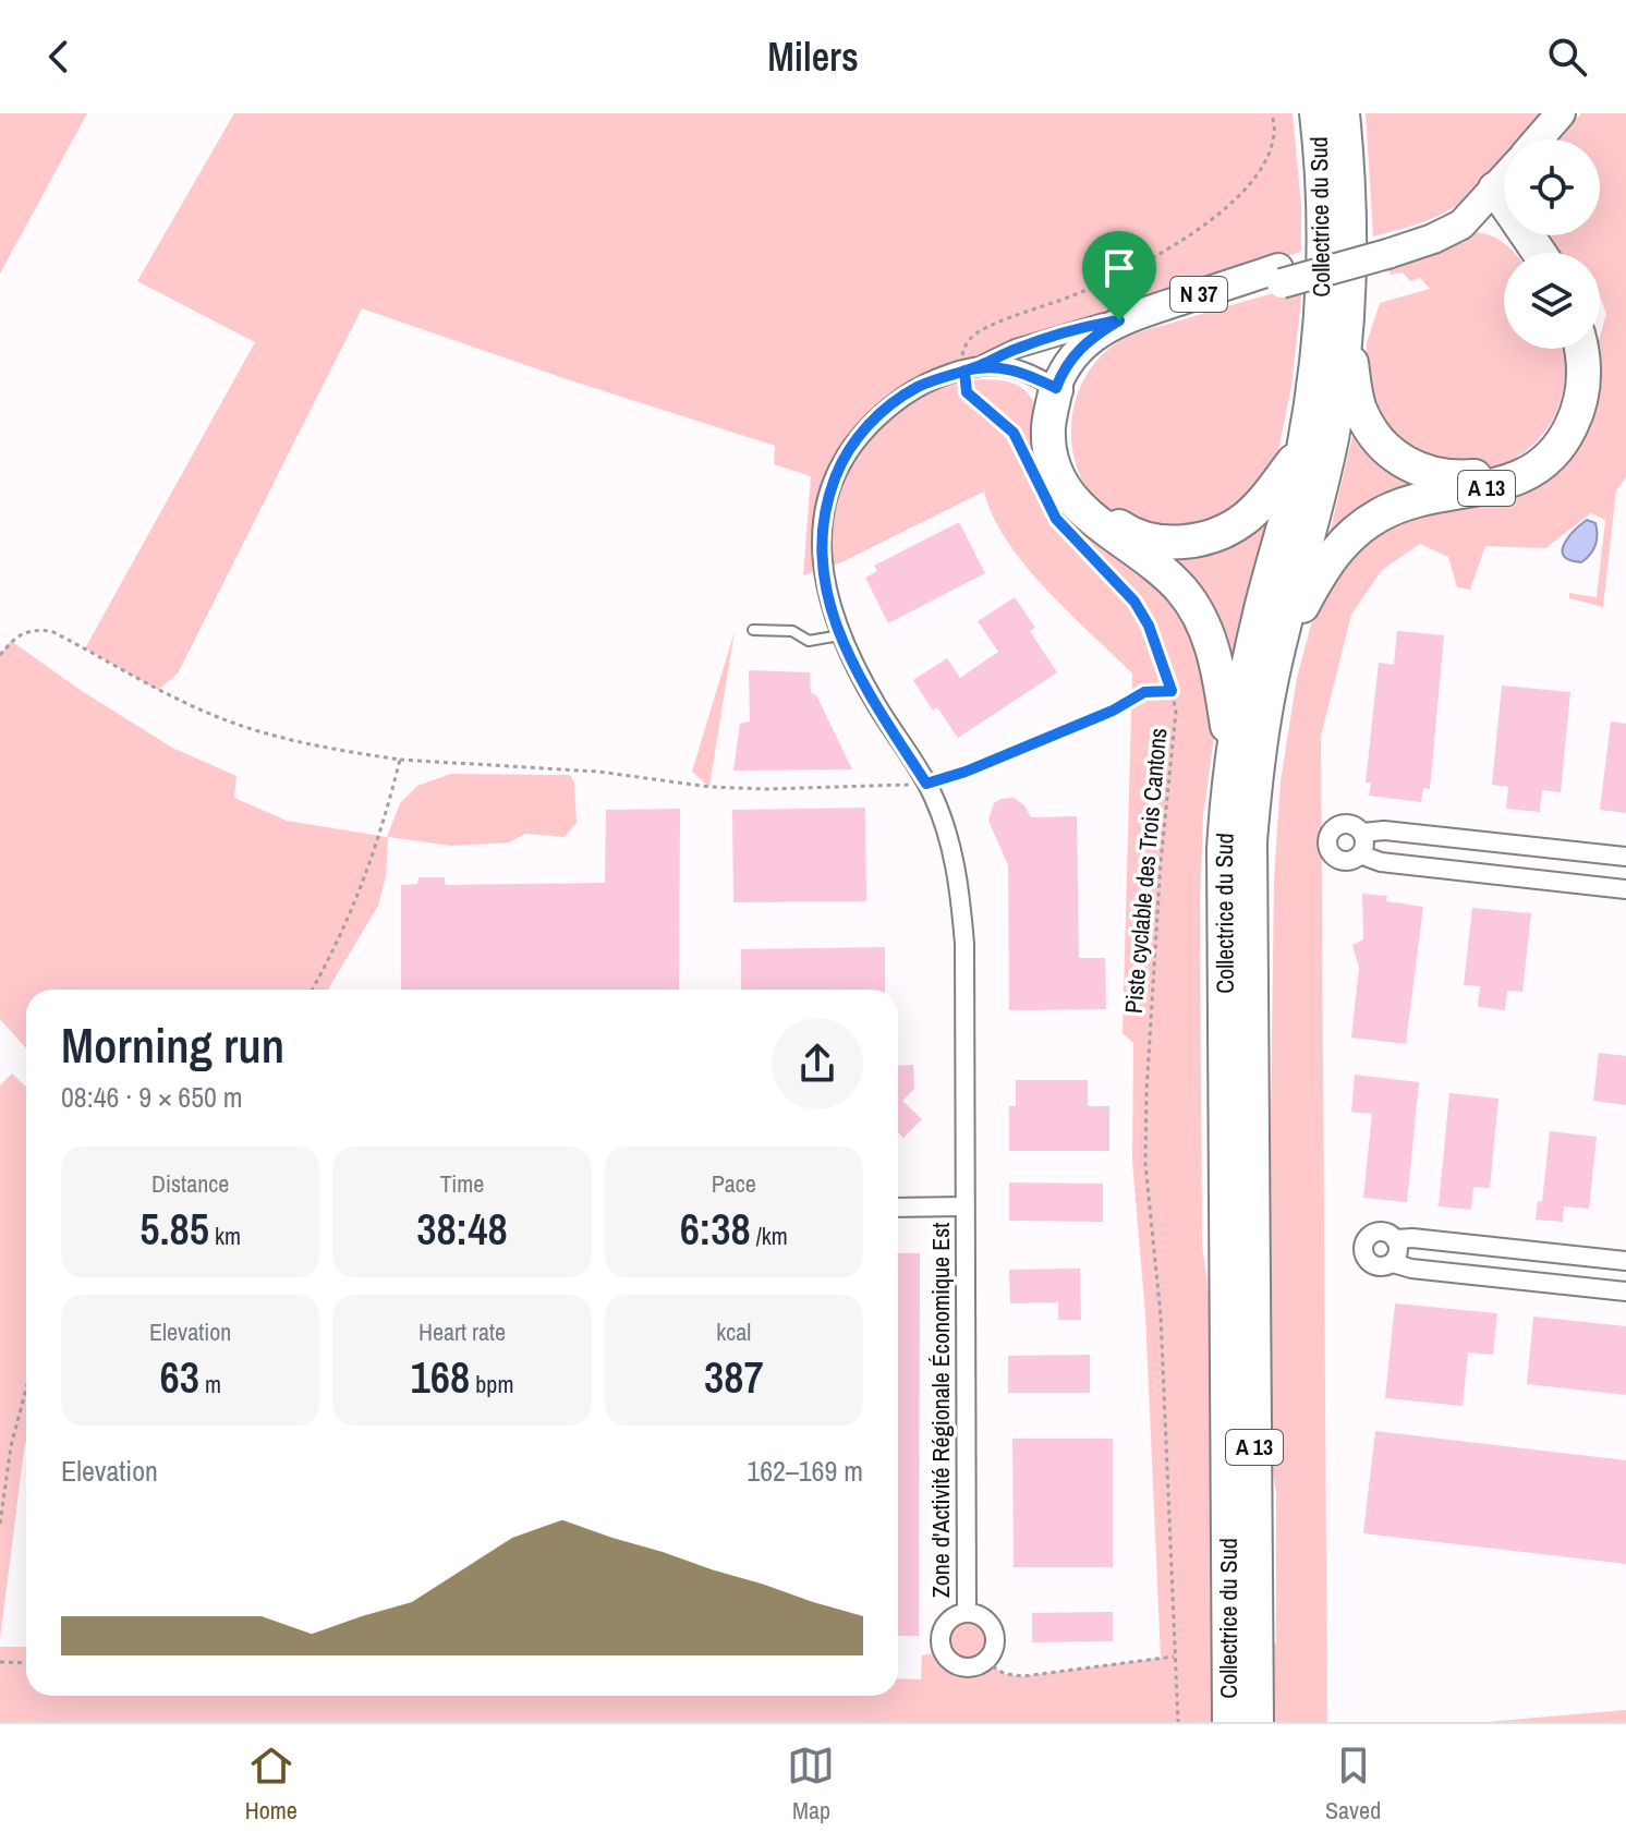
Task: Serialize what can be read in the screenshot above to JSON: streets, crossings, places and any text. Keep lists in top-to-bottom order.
{
  "streets": {
    "highway": ["Collectrice du Sud", "A 13"],
    "main road": ["N 37"],
    "street": ["Zone d'Activité Régionale Économique Est"],
    "path": ["Piste cyclable des Trois Cantons"]
  },
  "crossings": [
    ["Collectrice du Sud", "A 13"],
    ["N 37", "A 13"],
    ["N 37", "Zone d'Activité Régionale Économique Est"],
    ["A 13", "Zone d'Activité Régionale Économique Est"]
  ],
  "page": {
    "header": "Milers",
    "heading": ["Morning run", "08:46 · 9 × 650 m"],
    "stats": [
      ["Distance", "5.85 km"],
      ["Time", "38:48"],
      ["Pace", "6:38 /km"],
      ["Elevation", "63 m"],
      ["Heart rate", "168 bpm"],
      ["kcal", "387"]
    ],
    "chart": ["Elevation", "162–169 m"],
    "tabs": ["Home", "Map", "Saved"]
  }
}
